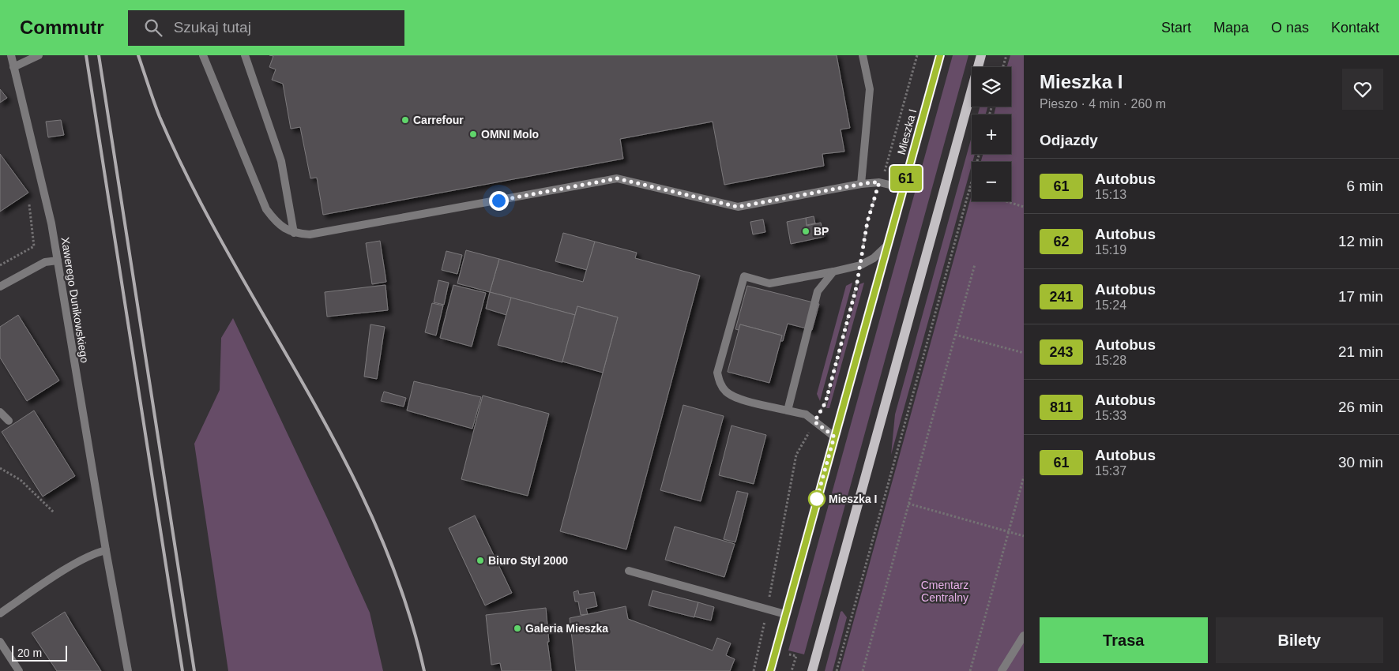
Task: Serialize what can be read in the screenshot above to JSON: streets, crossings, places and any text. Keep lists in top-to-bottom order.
{
  "streets": {
    "main road": ["Mieszka I"],
    "street": ["Xawerego Dunikowskiego"]
  },
  "parks": ["Cmentarz Centralny"],
  "places": [
    "Carrefour",
    "OMNI Molo",
    "BP",
    "Mieszka I",
    "Biuro Styl 2000",
    "Galeria Mieszka"
  ],
  "lines": ["bus line 61"],
  "scale_bar": "20 m",
  "page": {
    "header": "Commutr",
    "search": "Szukaj tutaj",
    "nav": [
      "Start",
      "Mapa",
      "O nas",
      "Kontakt"
    ],
    "on_map": "61",
    "heading": [
      ["Mieszka I", "Pieszo · 4 min · 260 m"],
      "Odjazdy"
    ],
    "map_buttons": ["+", "−"],
    "list": [
      {
        "mark": "61",
        "name": "Autobus",
        "note": "15:13",
        "value": "6 min"
      },
      {
        "mark": "62",
        "name": "Autobus",
        "note": "15:19",
        "value": "12 min"
      },
      {
        "mark": "241",
        "name": "Autobus",
        "note": "15:24",
        "value": "17 min"
      },
      {
        "mark": "243",
        "name": "Autobus",
        "note": "15:28",
        "value": "21 min"
      },
      {
        "mark": "811",
        "name": "Autobus",
        "note": "15:33",
        "value": "26 min"
      },
      {
        "mark": "61",
        "name": "Autobus",
        "note": "15:37",
        "value": "30 min"
      }
    ],
    "buttons": ["Trasa", "Bilety"],
    "scale": "20 m"
  }
}
